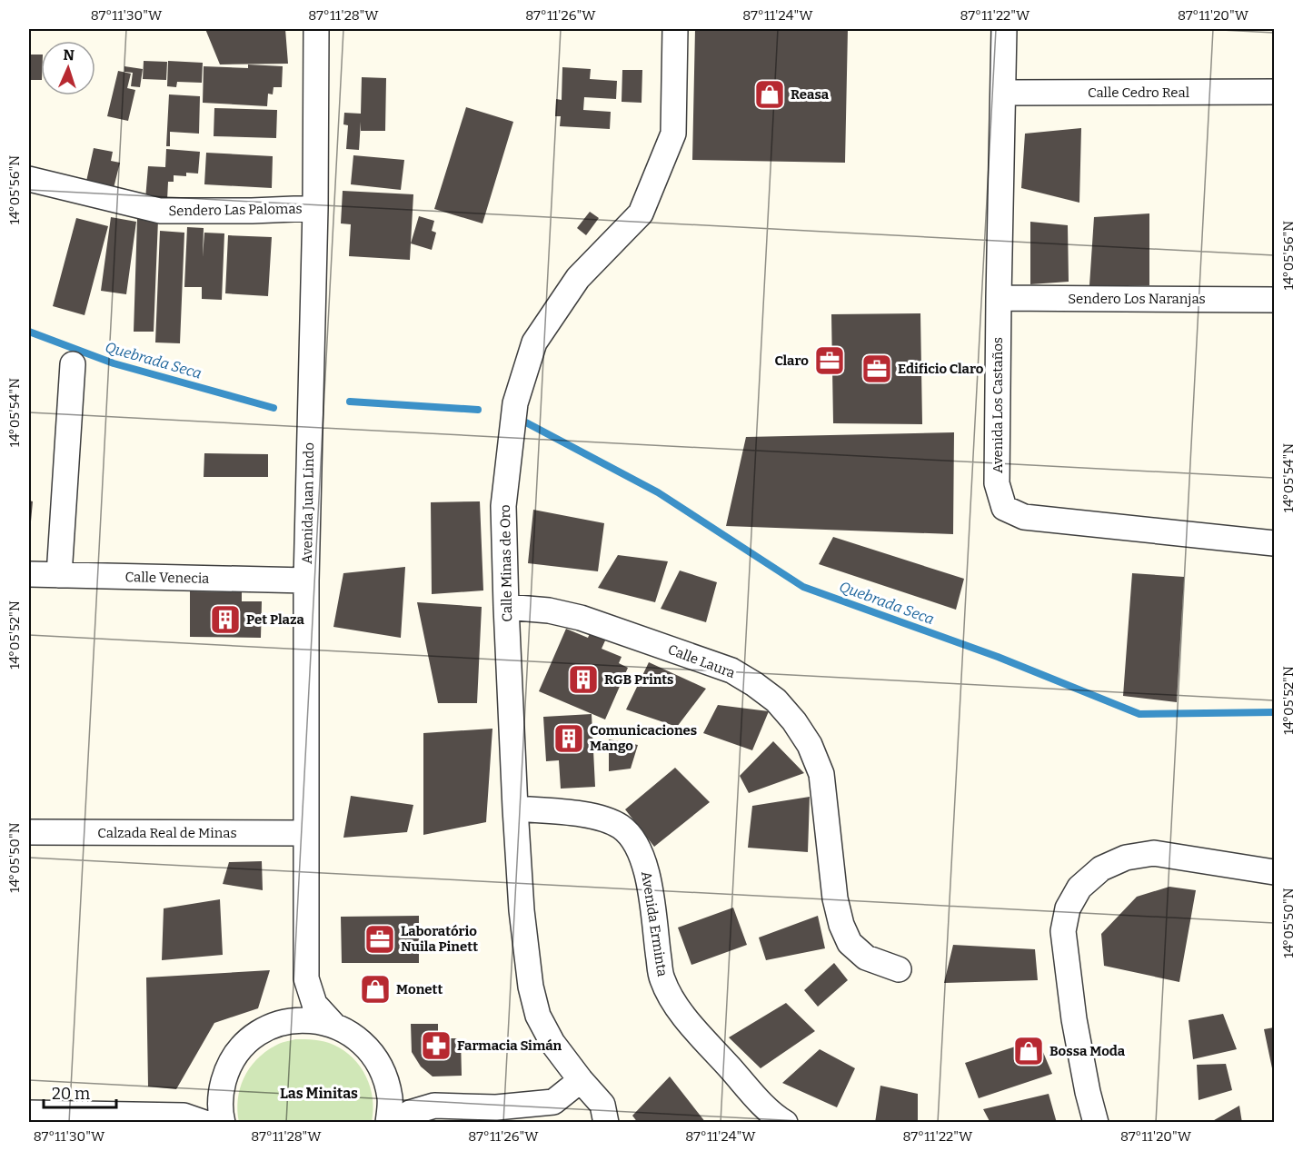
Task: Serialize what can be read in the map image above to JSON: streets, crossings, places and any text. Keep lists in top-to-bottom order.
{
  "streets": {
    "street": [
      "Calle Cedro Real",
      "Sendero Las Palomas",
      "Sendero Los Naranjas",
      "Avenida Los Castaños",
      "Avenida Juan Lindo",
      "Calle Minas de Oro",
      "Calle Venecia",
      "Calle Laura",
      "Calzada Real de Minas",
      "Avenida Erminta"
    ]
  },
  "crossings": [
    ["Calle Cedro Real", "Avenida Los Castaños"],
    ["Sendero Las Palomas", "Avenida Juan Lindo"],
    ["Sendero Los Naranjas", "Avenida Los Castaños"],
    ["Avenida Juan Lindo", "Calle Venecia"],
    ["Avenida Juan Lindo", "Calzada Real de Minas"],
    ["Calle Minas de Oro", "Calle Laura"],
    ["Calle Minas de Oro", "Avenida Erminta"]
  ],
  "districts": ["Las Minitas"],
  "water": ["Quebrada Seca"],
  "places": {
    "shop": ["Reasa", "Monett", "Bossa Moda"],
    "office": ["Claro", "Edificio Claro", "Laboratório Nuila Pinett"],
    "building": ["Pet Plaza", "RGB Prints", "Comunicaciones Mango"],
    "pharmacy": ["Farmacia Simán"]
  },
  "scale_bar": "20 m",
  "north": "top",
  "coordinates": [
    "87°11'30\"W",
    "87°11'28\"W",
    "87°11'26\"W",
    "87°11'24\"W",
    "87°11'22\"W",
    "87°11'20\"W",
    "14°05'56\"N",
    "14°05'54\"N",
    "14°05'52\"N",
    "14°05'50\"N"
  ]
}
